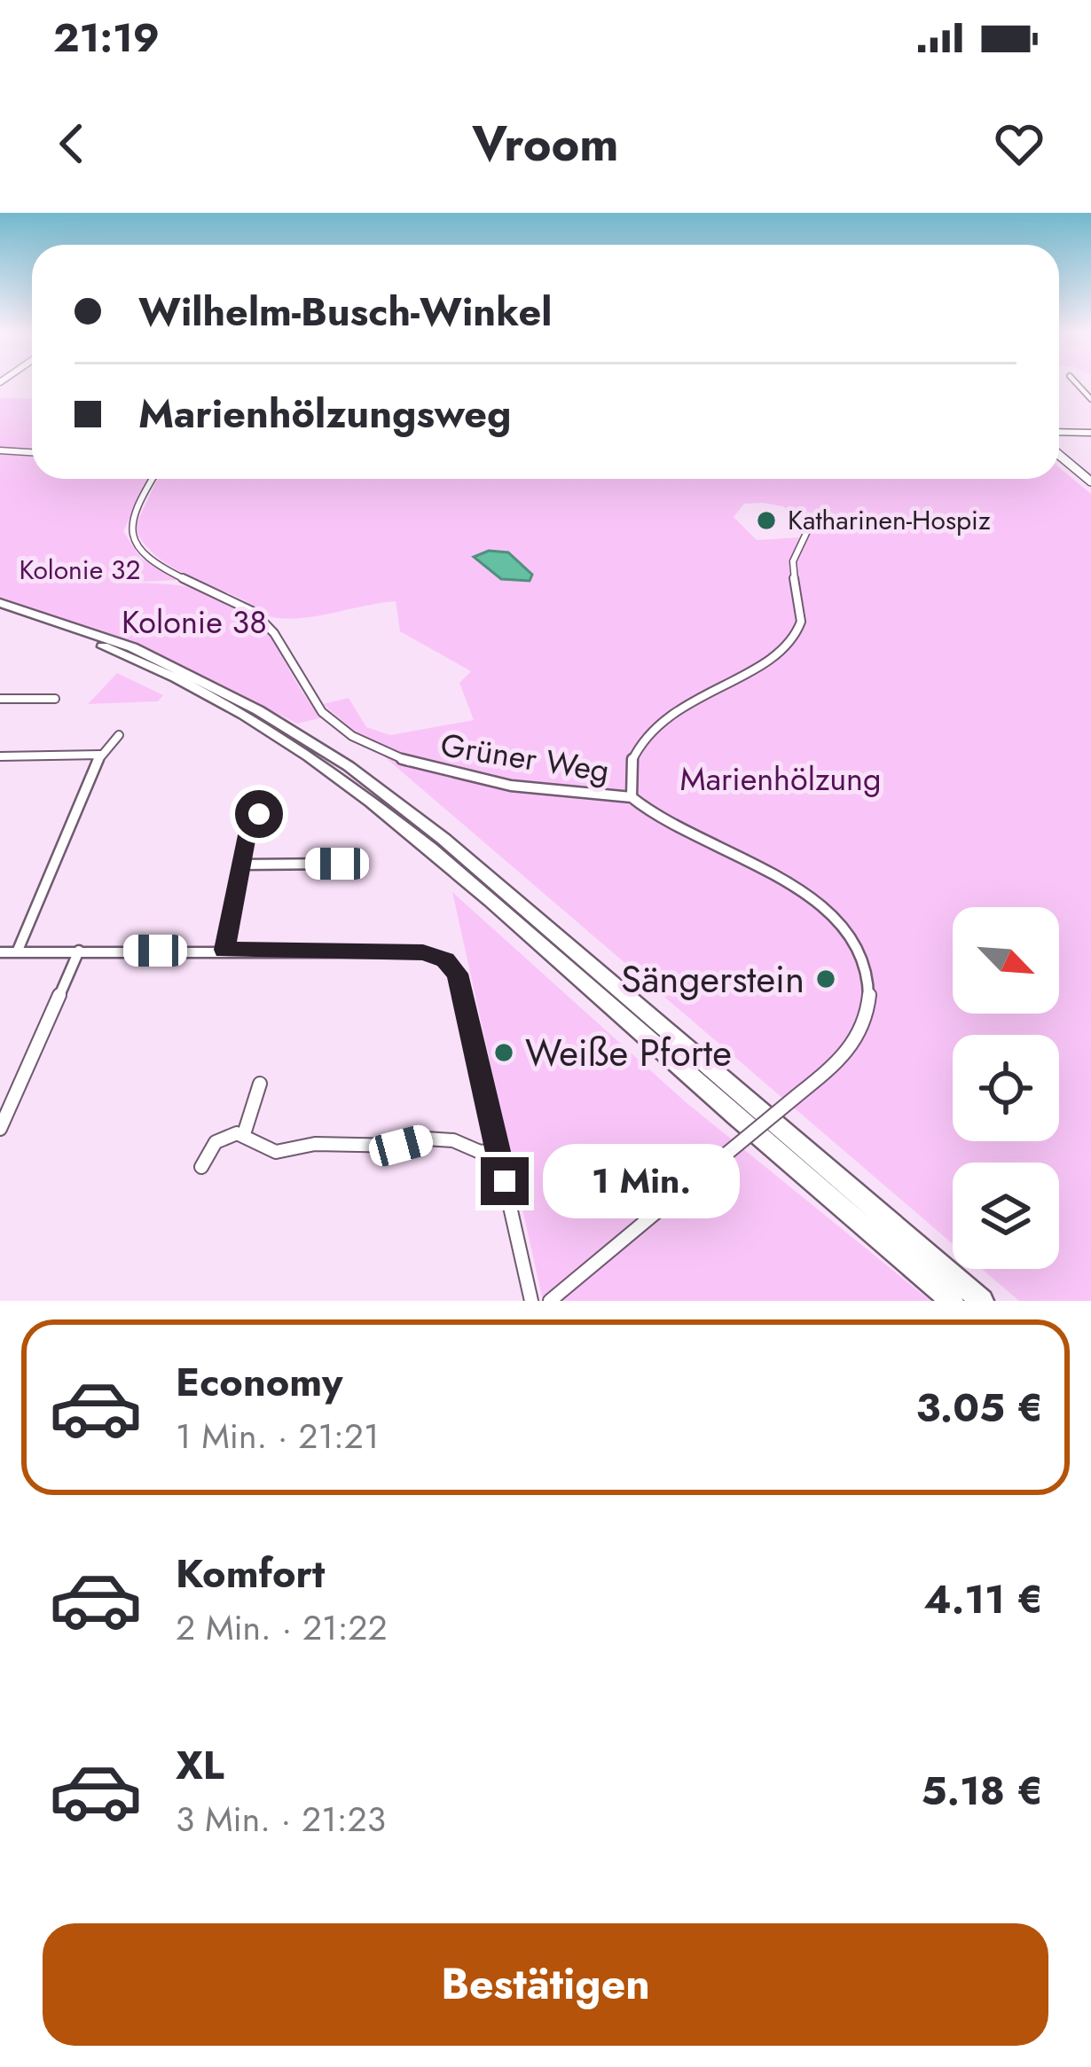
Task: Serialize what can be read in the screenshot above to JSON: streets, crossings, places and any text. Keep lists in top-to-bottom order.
{
  "streets": {
    "street": ["Grüner Weg"]
  },
  "parks": ["Kolonie 32", "Kolonie 38", "Marienhölzung"],
  "places": ["Katharinen-Hospiz", "Sängerstein", "Weiße Pforte"],
  "north": "bottom right",
  "page": {
    "status": "21:19",
    "header": "Vroom",
    "banner": ["Wilhelm-Busch-Winkel", "Marienhölzungsweg"],
    "bubble": "1 Min.",
    "list": [
      {
        "name": "Economy",
        "note": "1 Min. · 21:21",
        "value": "3.05 €"
      },
      {
        "name": "Komfort",
        "note": "2 Min. · 21:22",
        "value": "4.11 €"
      },
      {
        "name": "XL",
        "note": "3 Min. · 21:23",
        "value": "5.18 €"
      }
    ],
    "buttons": "Bestätigen"
  }
}
